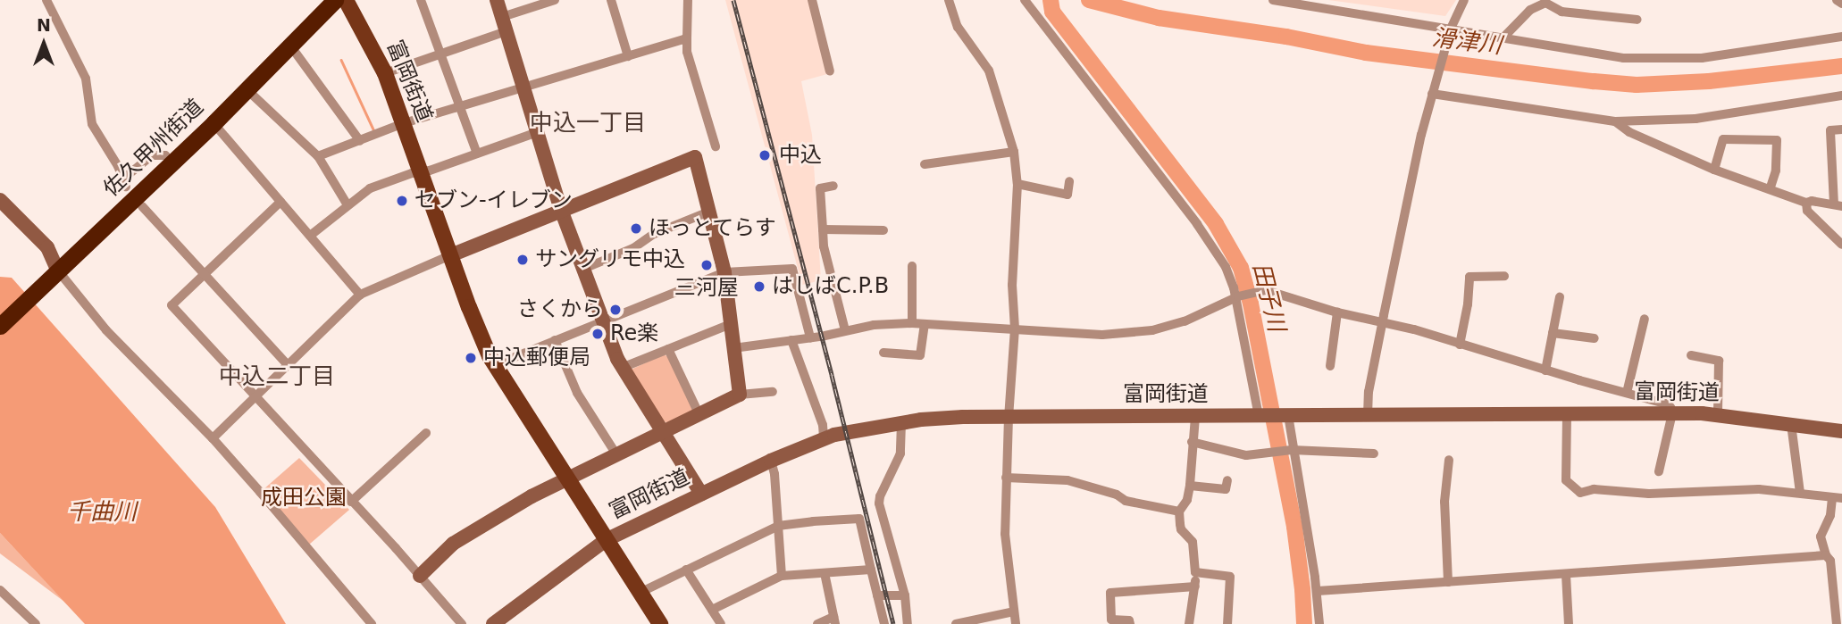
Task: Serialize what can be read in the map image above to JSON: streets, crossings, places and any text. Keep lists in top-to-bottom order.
{
  "streets": {
    "highway": ["佐久甲州街道"],
    "main road": ["富岡街道"]
  },
  "districts": ["中込一丁目", "中込二丁目"],
  "water": ["滑津川", "田子川", "千曲川"],
  "parks": ["成田公園"],
  "places": [
    "中込",
    "セブン-イレブン",
    "ほっとてらす",
    "サングリモ中込",
    "三河屋",
    "はしばC.P.B",
    "さくから",
    "Re楽",
    "中込郵便局"
  ],
  "north": "top"
}
